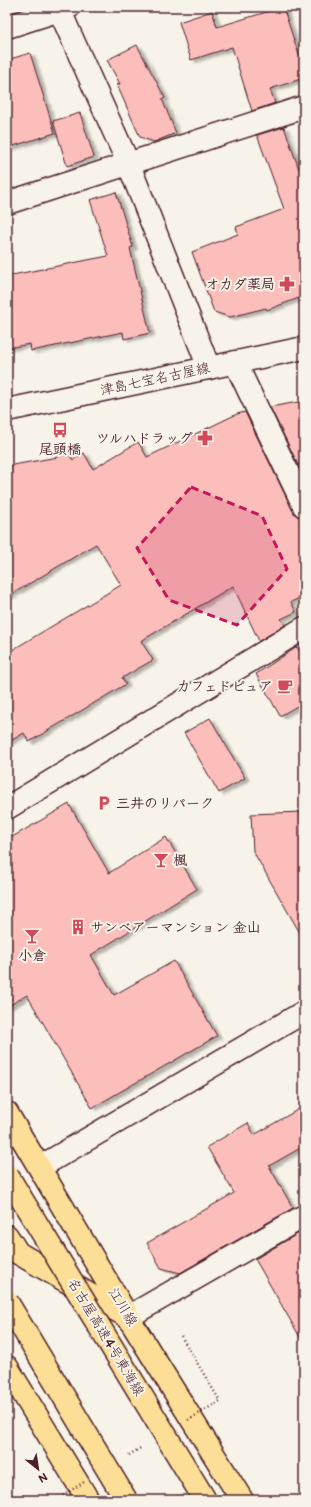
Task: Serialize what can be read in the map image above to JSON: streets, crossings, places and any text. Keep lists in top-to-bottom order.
{
  "streets": {
    "main road": ["江川線", "名古屋高速4号東海線"],
    "street": ["津島七宝名古屋線"]
  },
  "places": {
    "pharmacy": ["オカダ薬局", "ツルハドラッグ"],
    "bus stop": ["尾頭橋"],
    "cafe": ["カフェドピュア"],
    "parking": ["三井のリパーク"],
    "bar": ["楓", "小倉"],
    "building": ["サンベアーマンション 金山"]
  },
  "north": "bottom right"
}
